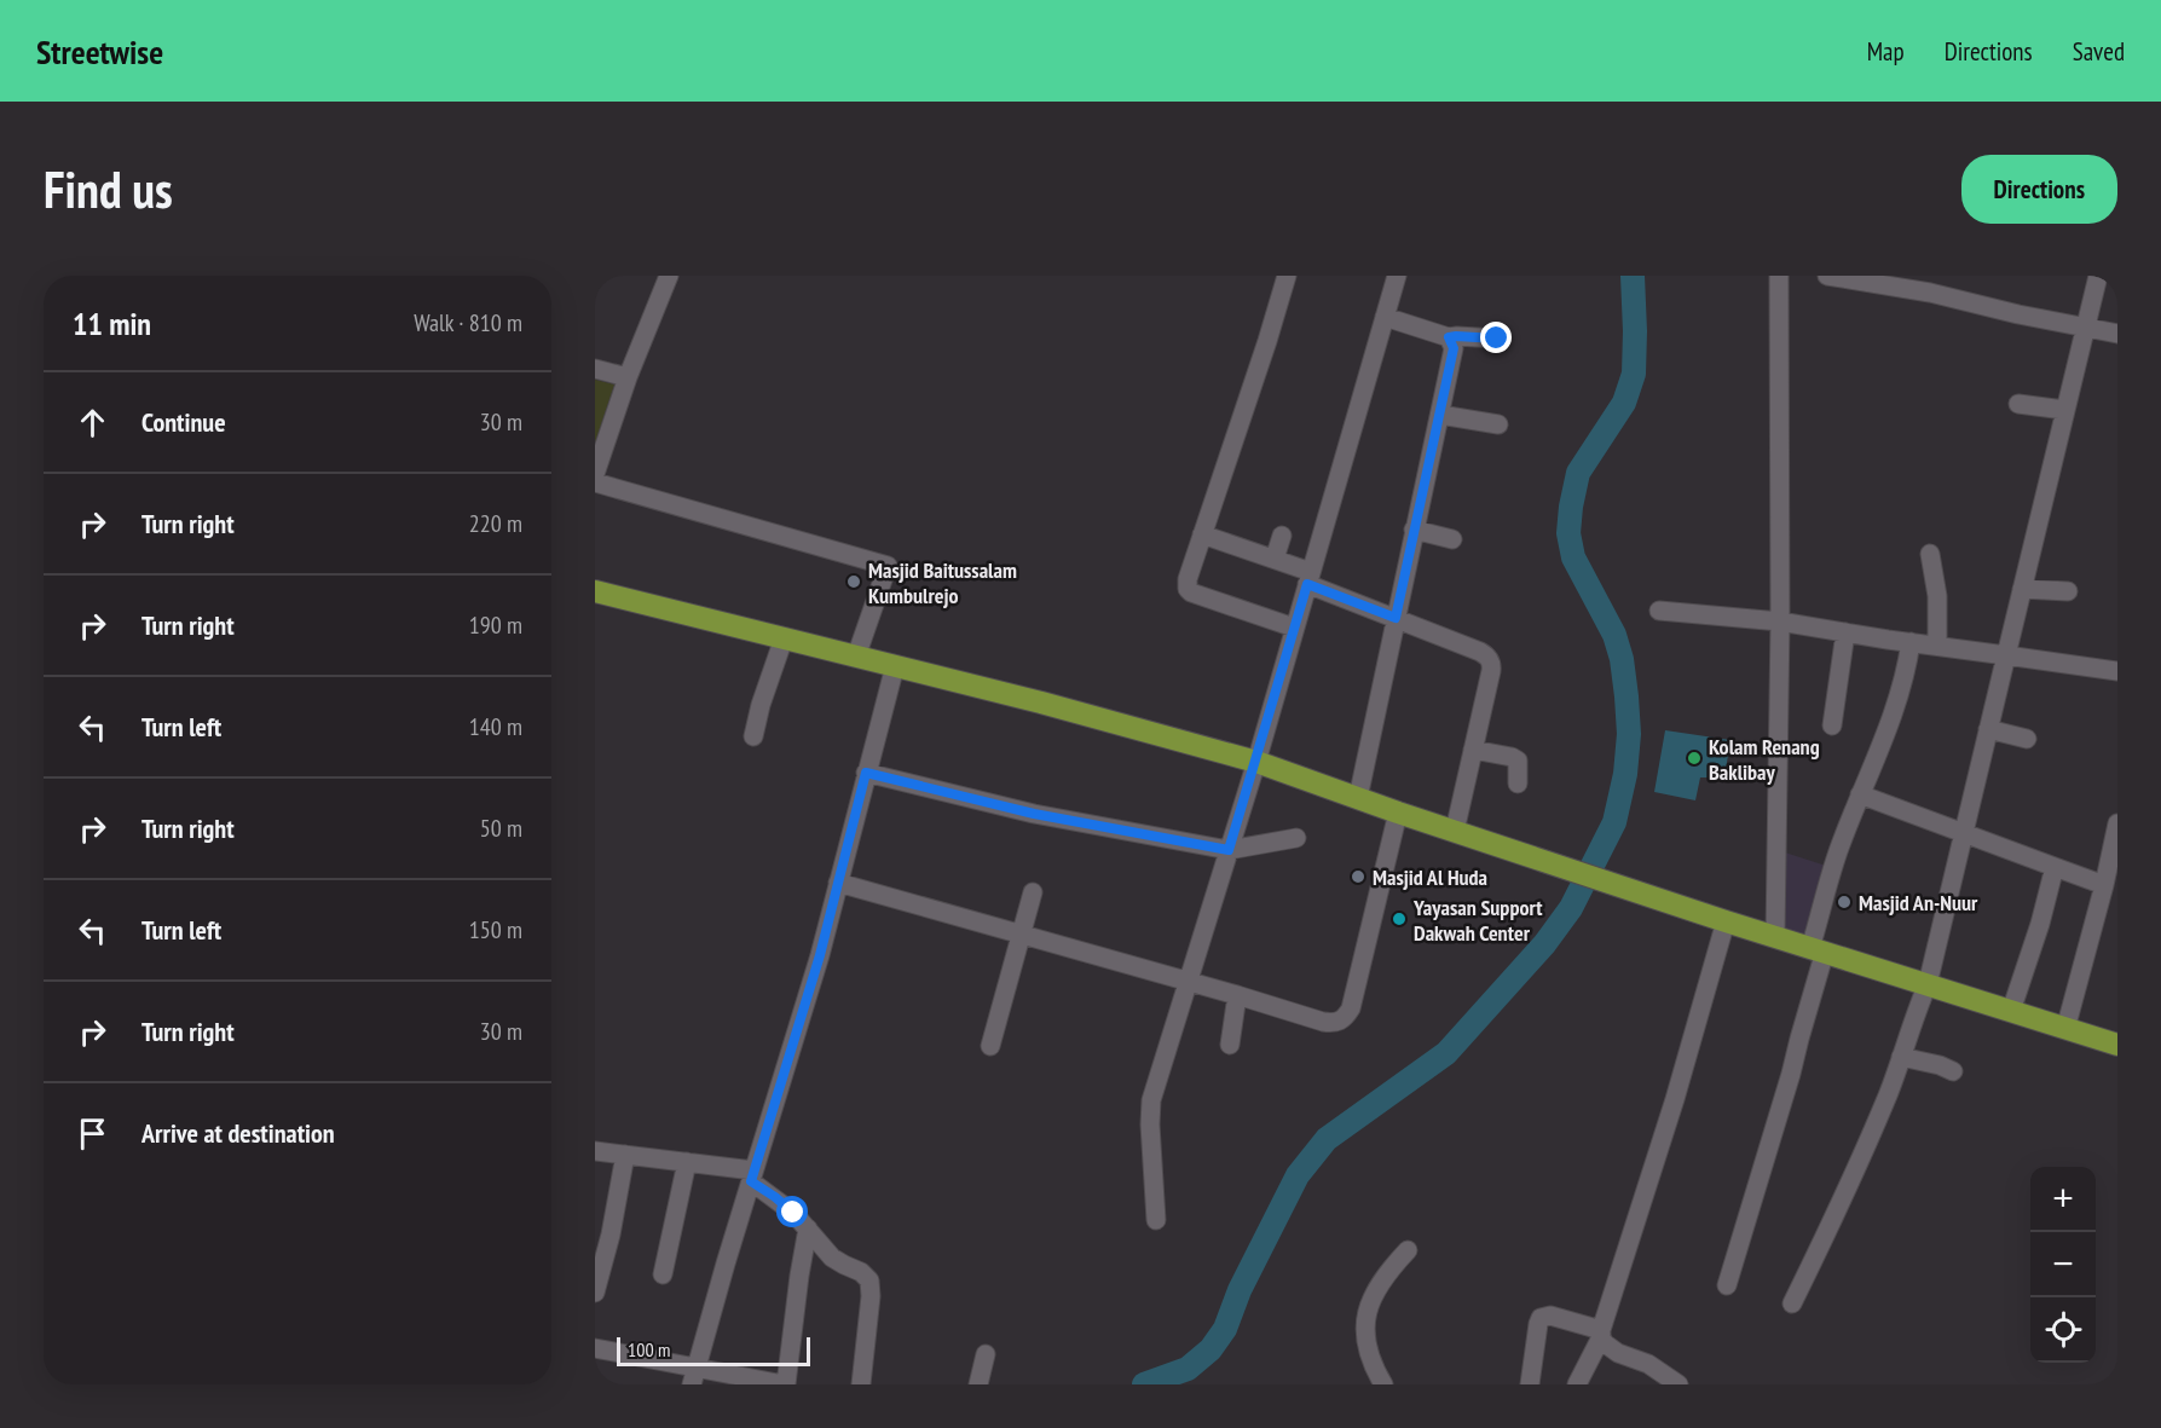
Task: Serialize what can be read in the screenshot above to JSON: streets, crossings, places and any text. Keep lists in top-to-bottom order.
{
  "places": [
    "Masjid Baitussalam Kumbulrejo",
    "Kolam Renang Baklibay",
    "Masjid Al Huda",
    "Masjid An-Nuur",
    "Yayasan Support Dakwah Center"
  ],
  "scale_bar": "100 m",
  "page": {
    "header": "Streetwise",
    "nav": ["Map", "Directions", "Saved"],
    "buttons": "Directions",
    "title": "Find us",
    "heading": ["11 min", "Walk · 810 m"],
    "list": [
      ["Continue", "30 m"],
      ["Turn right", "220 m"],
      ["Turn right", "190 m"],
      ["Turn left", "140 m"],
      ["Turn right", "50 m"],
      ["Turn left", "150 m"],
      ["Turn right", "30 m"],
      "Arrive at destination"
    ],
    "map_buttons": ["+", "−"],
    "scale": "100 m"
  }
}
